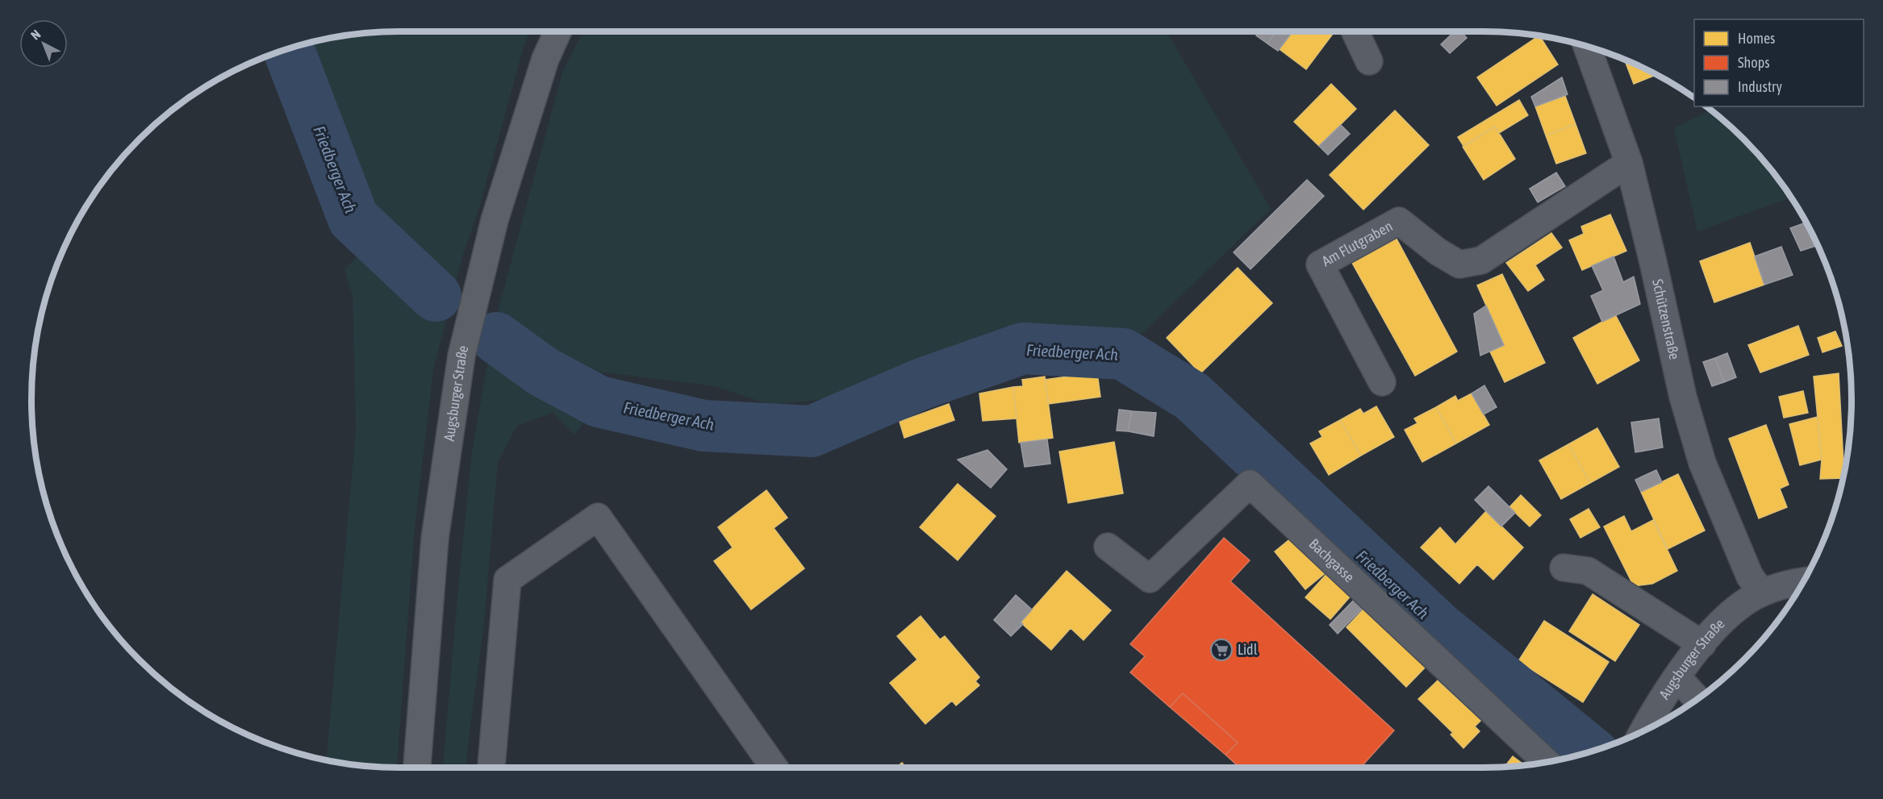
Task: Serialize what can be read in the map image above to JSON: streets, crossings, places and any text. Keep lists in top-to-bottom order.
{
  "streets": {
    "main road": ["Augsburger Straße"],
    "street": ["Am Flutgraben", "Schützenstraße", "Bachgasse"]
  },
  "crossings": [
    ["Am Flutgraben", "Schützenstraße"],
    ["Schützenstraße", "Augsburger Straße"]
  ],
  "water": ["Friedberger Ach"],
  "places": {
    "supermarket": ["Lidl"]
  },
  "legend": ["Homes", "Shops", "Industry"],
  "north": "top left"
}
